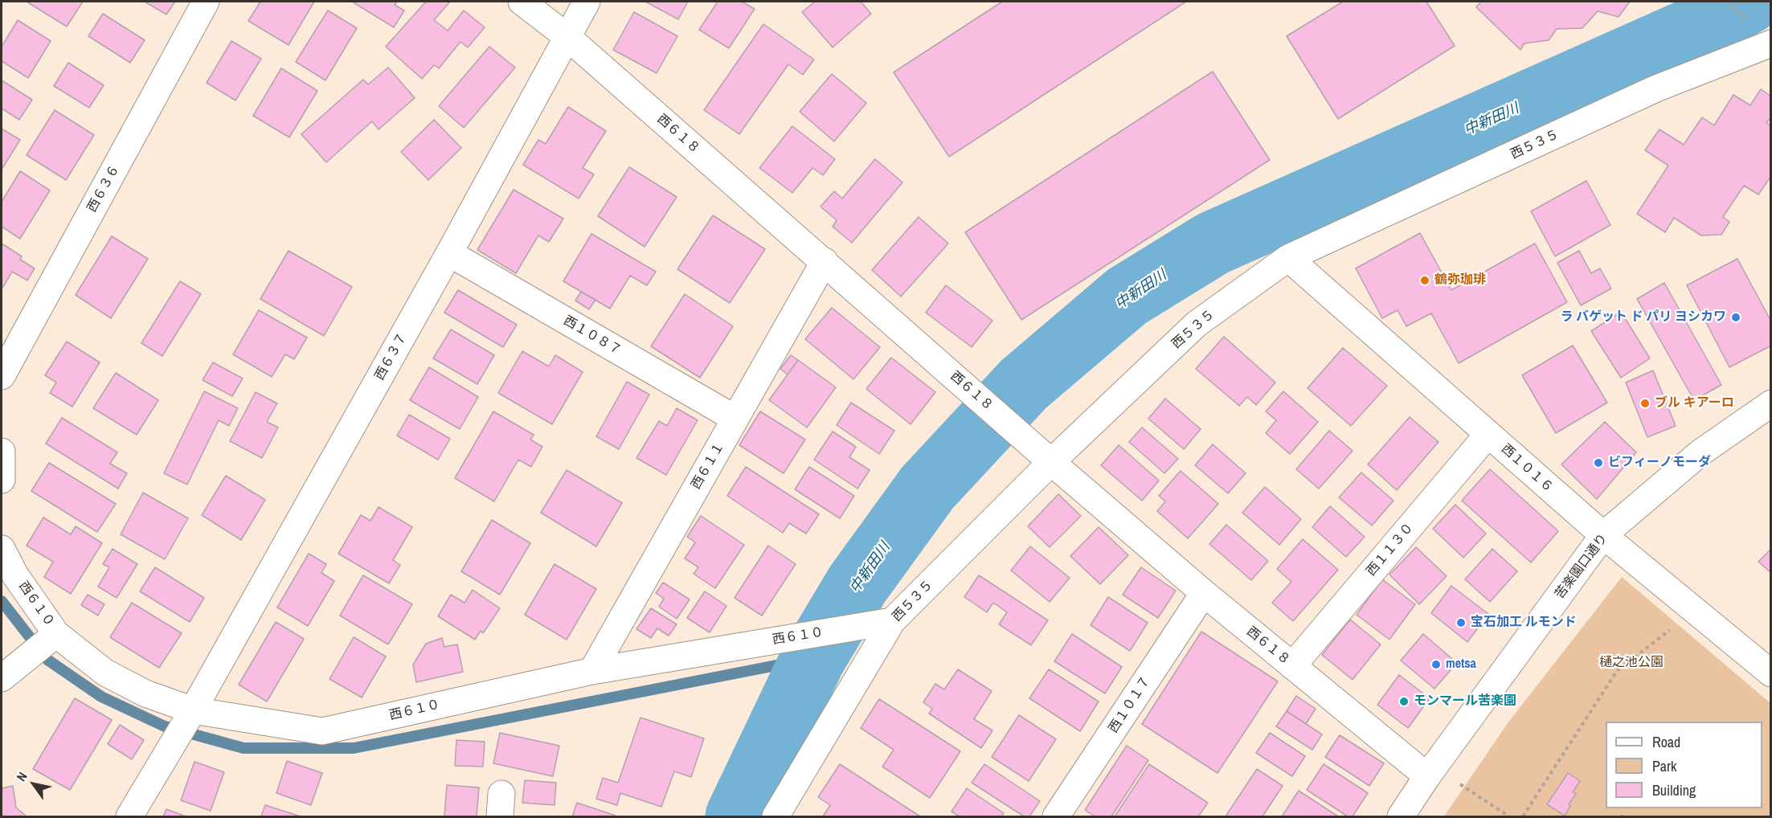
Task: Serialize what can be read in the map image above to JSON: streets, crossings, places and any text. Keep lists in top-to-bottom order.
{
  "streets": {
    "street": [
      "西６１８",
      "西５３５",
      "西６３６",
      "西１０８７",
      "西６３７",
      "西６１１",
      "西１０１６",
      "西１１３０",
      "苦楽園口通り",
      "西６１０",
      "西１０１７"
    ]
  },
  "crossings": [
    ["西６１８", "西５３５"],
    ["西６１８", "西６３７"],
    ["西６１８", "西６１１"],
    ["西６１８", "西１１３０"],
    ["西６１８", "苦楽園口通り"],
    ["西６１８", "西１０１７"],
    ["西５３５", "西１０１６"],
    ["西５３５", "西６１０"],
    ["西１０８７", "西６３７"],
    ["西１０８７", "西６１１"],
    ["西６３７", "西６１０"],
    ["西６１１", "西６１０"],
    ["西１０１６", "西１１３０"],
    ["西１０１６", "苦楽園口通り"]
  ],
  "water": ["中新田川"],
  "parks": ["樋之池公園"],
  "places": [
    "鶴弥珈琲",
    "ラ バゲット ド パリ ヨシカワ",
    "ブル キアーロ",
    "ビフィーノモーダ",
    "宝石加工 ルモンド",
    "metsa",
    "モンマール苦楽園"
  ],
  "legend": ["Road", "Park", "Building"],
  "north": "top left"
}
